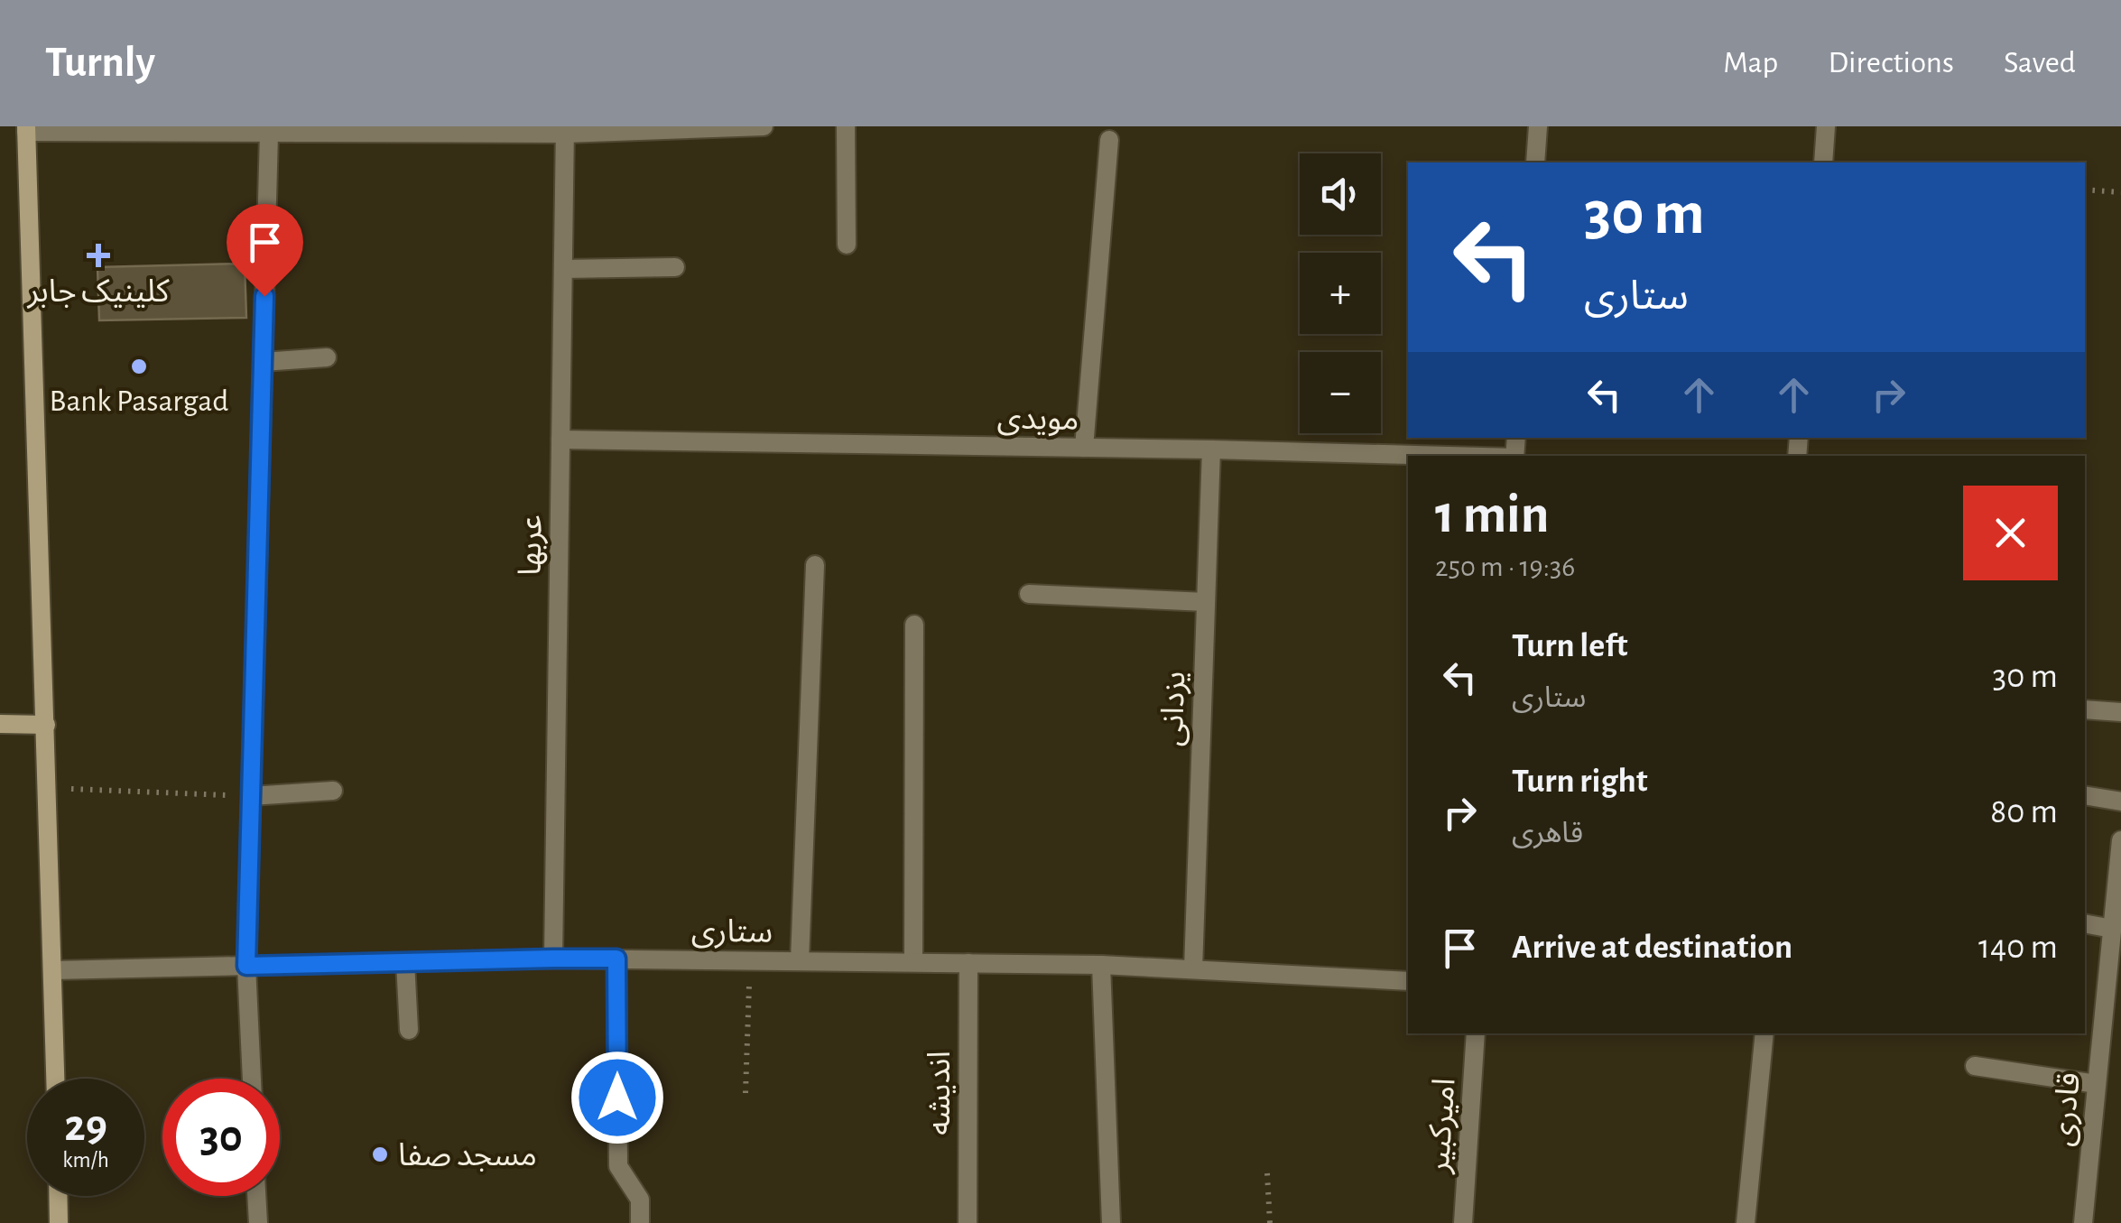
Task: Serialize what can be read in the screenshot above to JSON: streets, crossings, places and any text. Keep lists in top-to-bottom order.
{
  "streets": {
    "street": [
      "مویدی",
      "عربها",
      "یزدانی",
      "ستاری",
      "اندیشه",
      "قادری",
      "امیرکبیر"
    ]
  },
  "crossings": [
    ["مویدی", "عربها"],
    ["مویدی", "یزدانی"],
    ["عربها", "ستاری"],
    ["یزدانی", "ستاری"],
    ["ستاری", "اندیشه"]
  ],
  "places": {
    "health": ["کلینیک جابر"],
    "other": ["Bank Pasargad", "مسجد صفا"]
  },
  "page": {
    "header": "Turnly",
    "nav": ["Map", "Directions", "Saved"],
    "map_buttons": ["+", "−"],
    "turn": ["30 m", "ستاری"],
    "heading": ["1 min", "250 m · 19:36"],
    "list": [
      {
        "name": "Turn left",
        "note": "ستاری",
        "value": "30 m"
      },
      {
        "name": "Turn right",
        "note": "قاهری",
        "value": "80 m"
      },
      {
        "name": "Arrive at destination",
        "value": "140 m"
      }
    ],
    "speed": "29 km/h",
    "limit": "30"
  }
}
